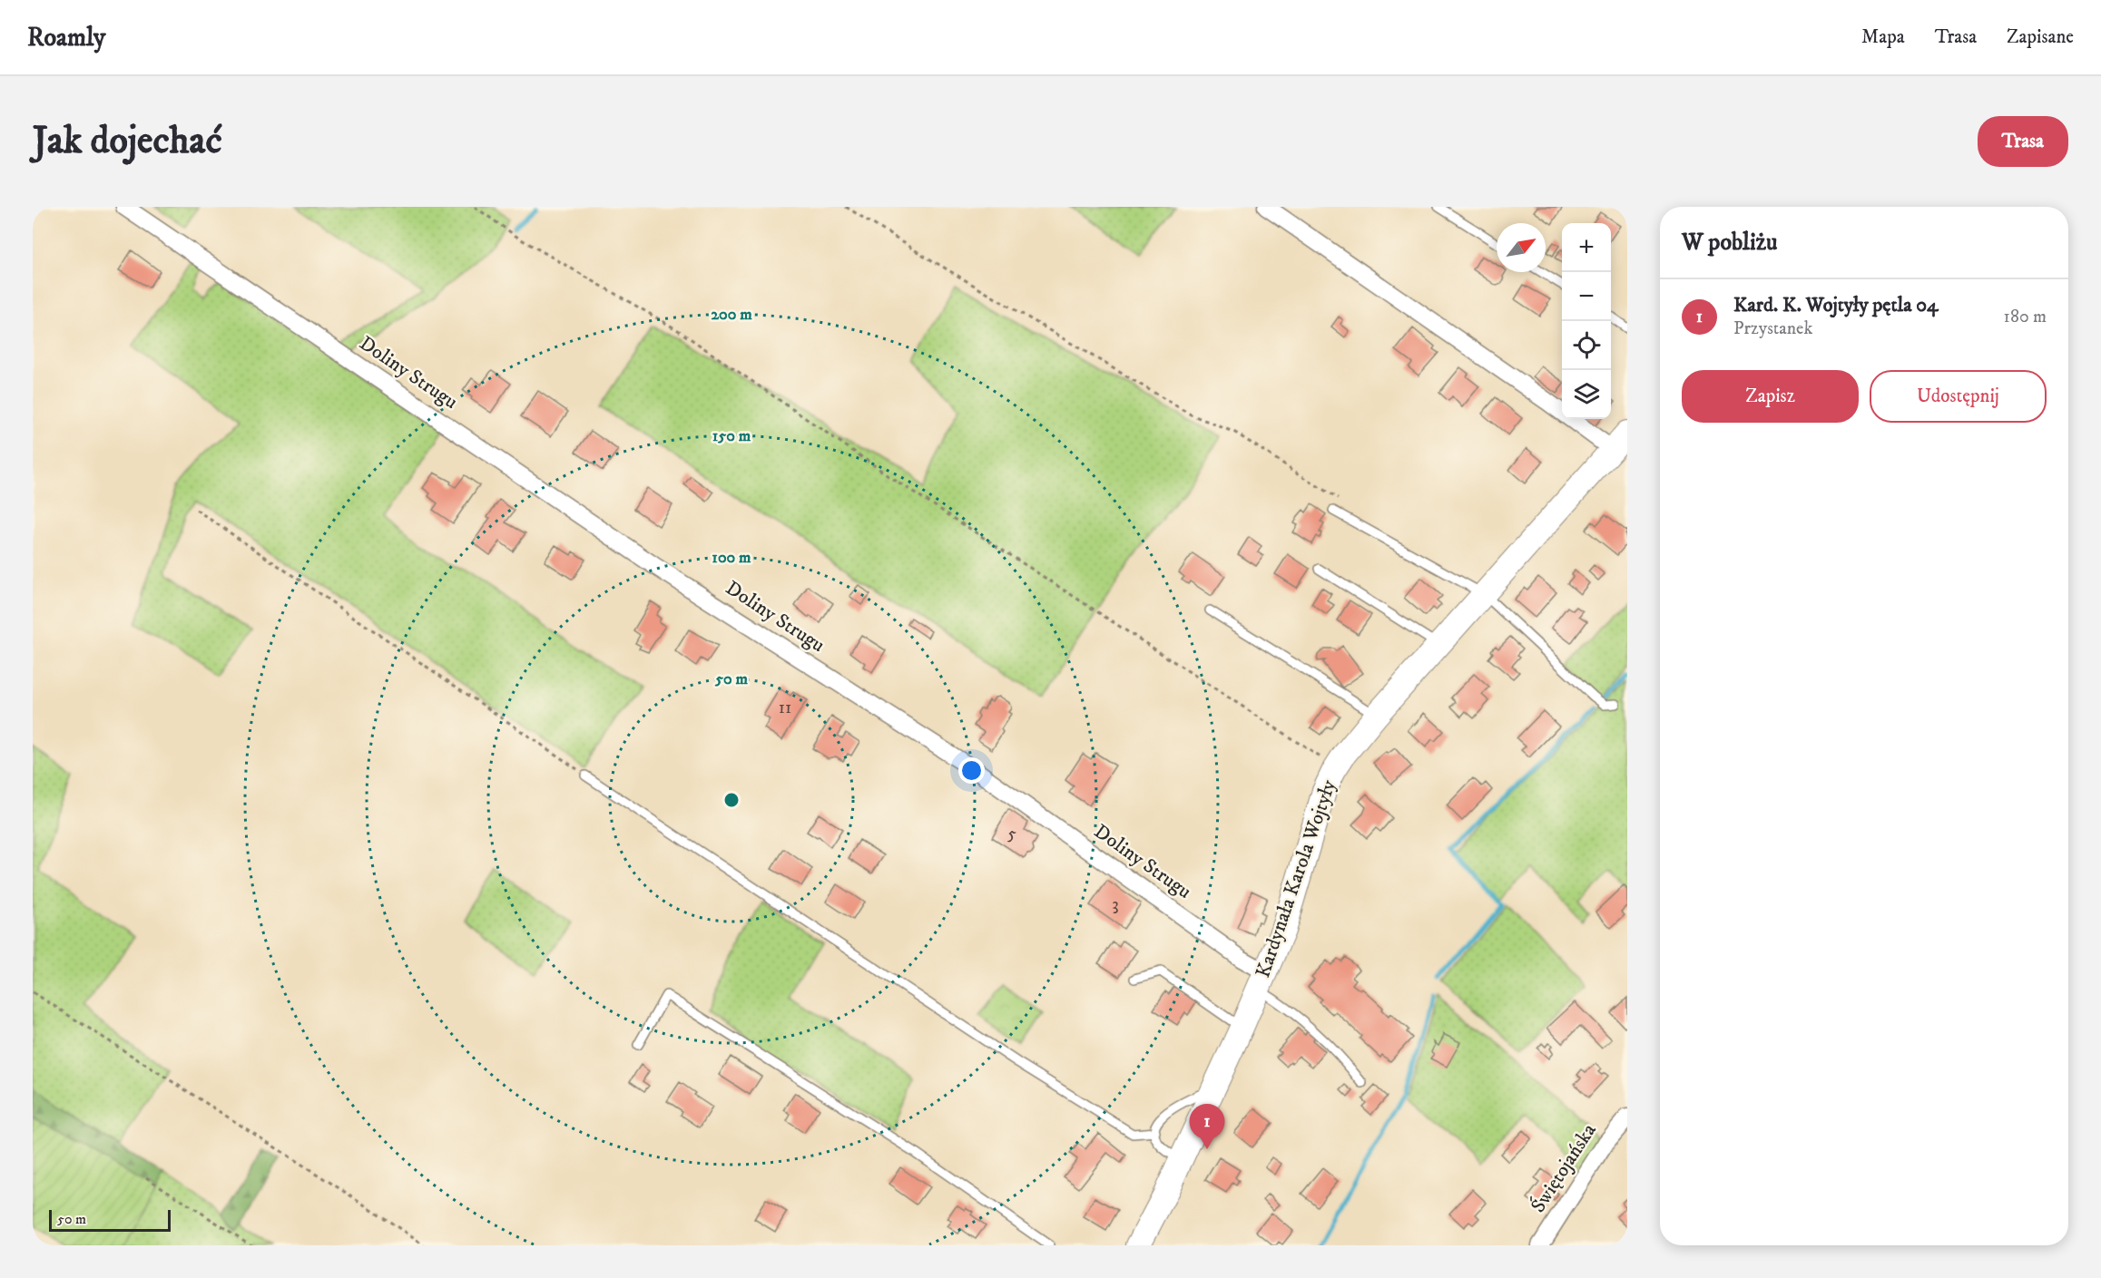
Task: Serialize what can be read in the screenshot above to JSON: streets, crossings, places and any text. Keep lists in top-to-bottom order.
{
  "streets": {
    "street": ["Doliny Strugu", "Kardynała Karola Wojtyły", "Świętojańska"]
  },
  "crossings": [
    ["Doliny Strugu", "Kardynała Karola Wojtyły"]
  ],
  "house_numbers": ["11", "5", "3"],
  "scale_bar": "50 m",
  "north": "top right",
  "page": {
    "header": "Roamly",
    "nav": ["Mapa", "Trasa", "Zapisane"],
    "buttons": [
      "Trasa",
      ["Zapisz", "Udostępnij"]
    ],
    "title": "Jak dojechać",
    "heading": "W pobliżu",
    "map_buttons": ["+", "−"],
    "list": [
      {
        "mark": "1",
        "name": "Kard. K. Wojtyły pętla 04",
        "note": "Przystanek",
        "value": "180 m"
      }
    ],
    "pins": "1",
    "scale": "50 m"
  },
  "rings": [
    "200 m",
    "150 m",
    "100 m",
    "50 m"
  ]
}
